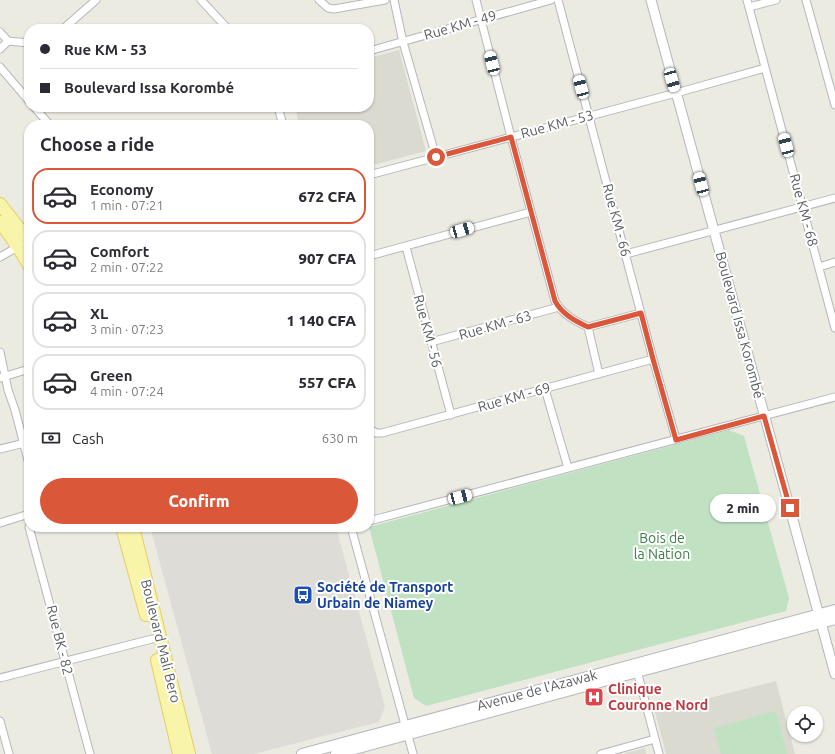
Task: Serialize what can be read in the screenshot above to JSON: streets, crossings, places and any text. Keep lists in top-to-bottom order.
{
  "streets": {
    "main road": ["Boulevard Mali Bero", "Avenue de l'Azawak"],
    "street": [
      "Rue KM - 49",
      "Rue KM - 53",
      "Rue KM - 68",
      "Rue KM - 66",
      "Rue KM - 63",
      "Boulevard Issa Korombé",
      "Rue KM - 56",
      "Rue KM - 69",
      "Rue BK - 82"
    ]
  },
  "crossings": [
    ["Rue KM - 53", "Rue KM - 68"],
    ["Rue KM - 53", "Rue KM - 66"],
    ["Rue KM - 53", "Boulevard Issa Korombé"],
    ["Rue KM - 66", "Rue KM - 69"],
    ["Rue KM - 63", "Rue KM - 56"],
    ["Boulevard Issa Korombé", "Avenue de l'Azawak"],
    ["Rue KM - 56", "Rue KM - 69"]
  ],
  "parks": ["Bois de la Nation"],
  "places": {
    "bus stop": ["Société de Transport Urbain de Niamey"],
    "hospital": ["Clinique Couronne Nord"]
  },
  "page": {
    "banner": ["Rue KM - 53", "Boulevard Issa Korombé"],
    "heading": "Choose a ride",
    "list": [
      {
        "name": "Economy",
        "note": "1 min · 07:21",
        "value": "672 CFA"
      },
      {
        "name": "Comfort",
        "note": "2 min · 07:22",
        "value": "907 CFA"
      },
      {
        "name": "XL",
        "note": "3 min · 07:23",
        "value": "1 140 CFA"
      },
      {
        "name": "Green",
        "note": "4 min · 07:24",
        "value": "557 CFA"
      }
    ],
    "pay": ["Cash", "630 m"],
    "buttons": "Confirm",
    "bubble": "2 min"
  }
}
